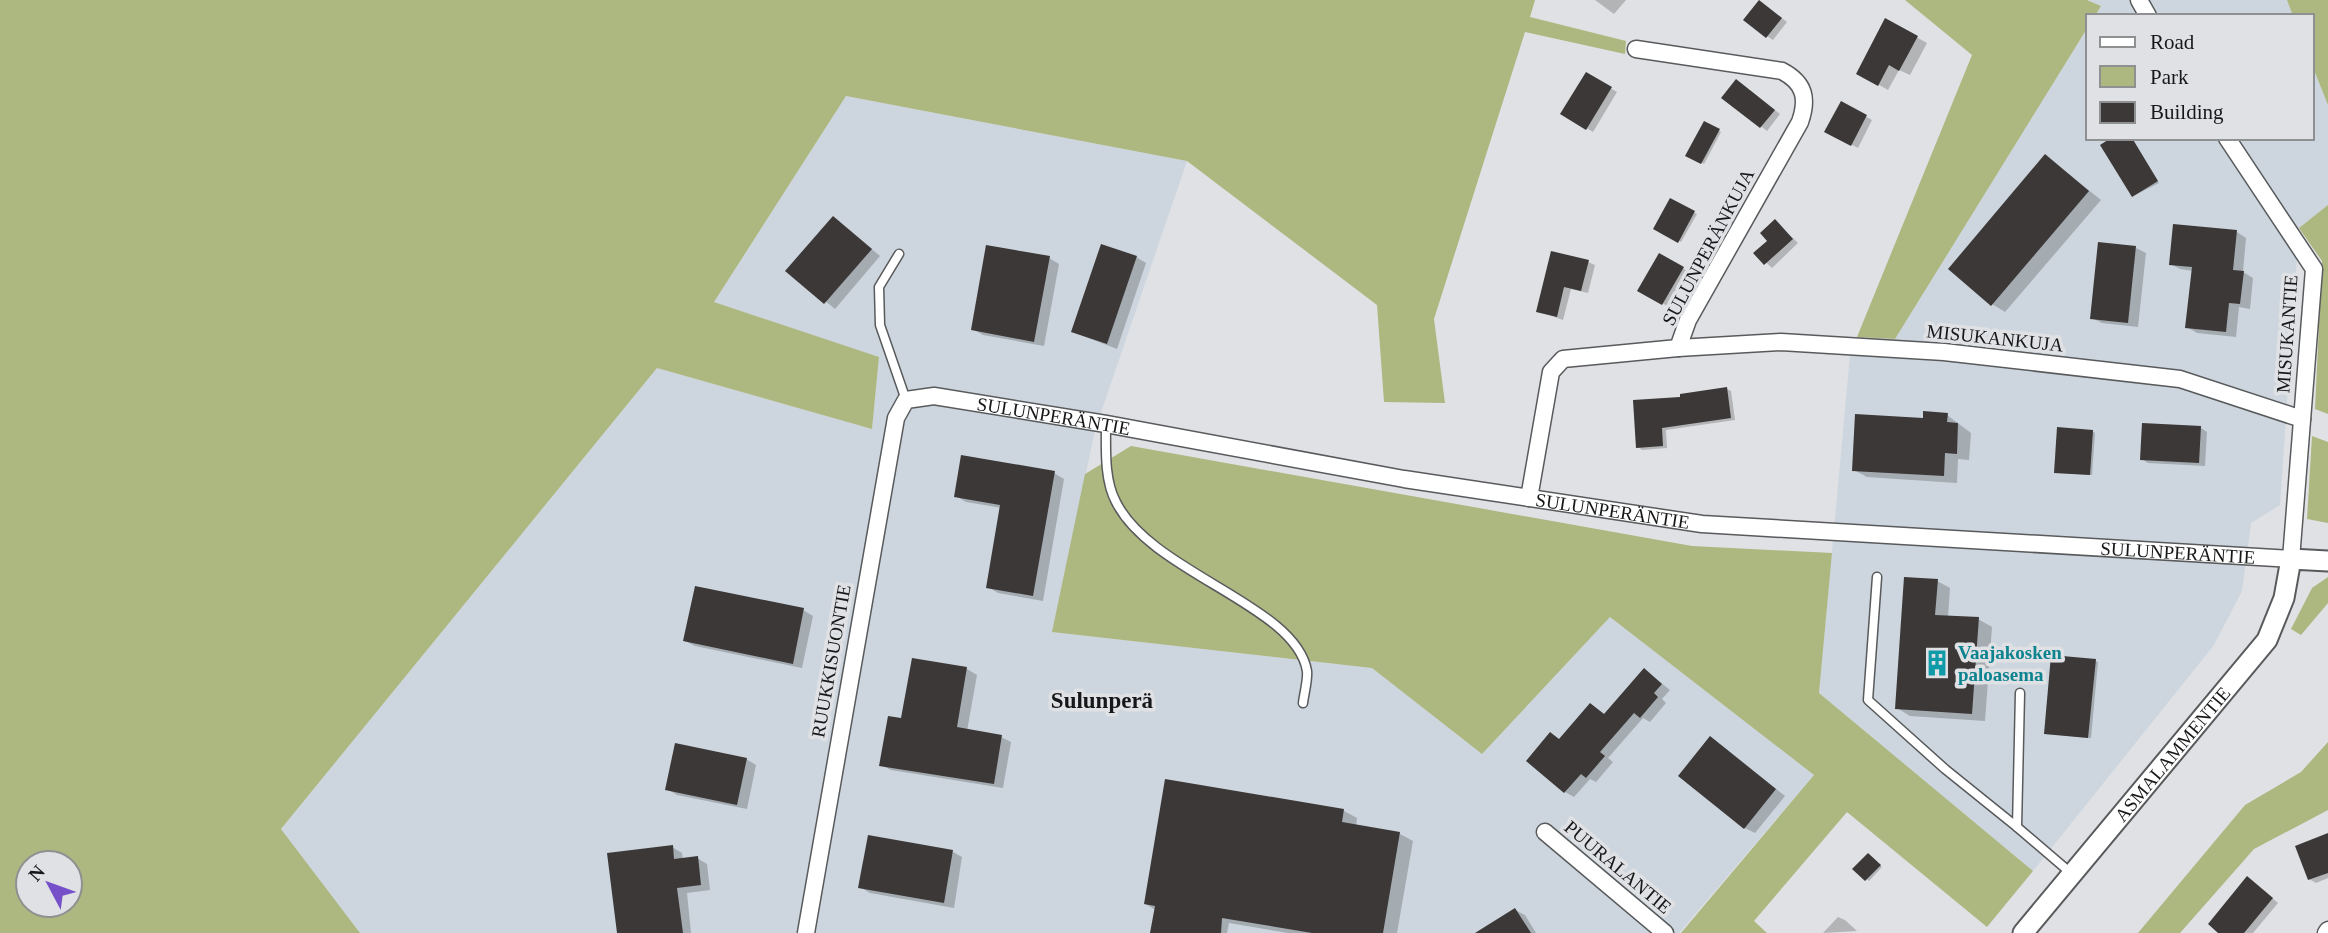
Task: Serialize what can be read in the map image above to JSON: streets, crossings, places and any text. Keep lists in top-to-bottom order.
{
  "streets": {
    "street": [
      "SULUNPERÄNKUJA",
      "MISUKANTIE",
      "MISUKANKUJA",
      "SULUNPERÄNTIE",
      "RUUKKISUONTIE",
      "ASMALAMMENTIE",
      "PUURALANTIE"
    ]
  },
  "crossings": [
    ["SULUNPERÄNKUJA", "MISUKANKUJA"],
    ["SULUNPERÄNKUJA", "SULUNPERÄNTIE"],
    ["MISUKANTIE", "MISUKANKUJA"],
    ["MISUKANTIE", "SULUNPERÄNTIE"],
    ["MISUKANTIE", "ASMALAMMENTIE"],
    ["SULUNPERÄNTIE", "RUUKKISUONTIE"],
    ["SULUNPERÄNTIE", "ASMALAMMENTIE"]
  ],
  "districts": ["Sulunperä"],
  "places": {
    "building": ["Vaajakosken paloasema"]
  },
  "legend": ["Road", "Park", "Building"],
  "north": "top left"
}
